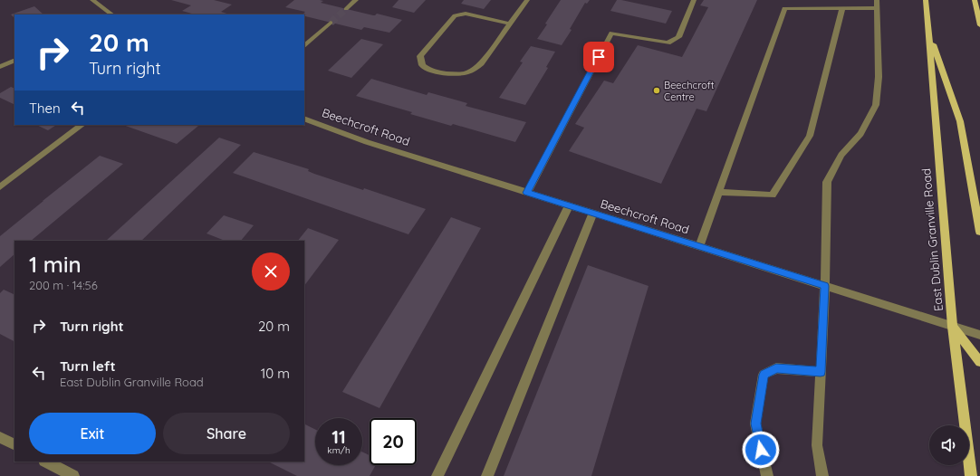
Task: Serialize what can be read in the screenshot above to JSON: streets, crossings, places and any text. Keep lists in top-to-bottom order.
{
  "streets": {
    "main road": ["East Dublin Granville Road"],
    "street": ["Beechcroft Road"]
  },
  "crossings": [
    ["Beechcroft Road", "East Dublin Granville Road"]
  ],
  "places": ["Beechcroft Centre"],
  "page": {
    "turn": ["20 m", "Turn right"],
    "then": "Then",
    "heading": ["1 min", "200 m · 14:56"],
    "list": [
      {
        "name": "Turn right",
        "value": "20 m"
      },
      {
        "name": "Turn left",
        "note": "East Dublin Granville Road",
        "value": "10 m"
      }
    ],
    "buttons": ["Exit", "Share"],
    "speed": "11 km/h",
    "limit": "20"
  }
}
